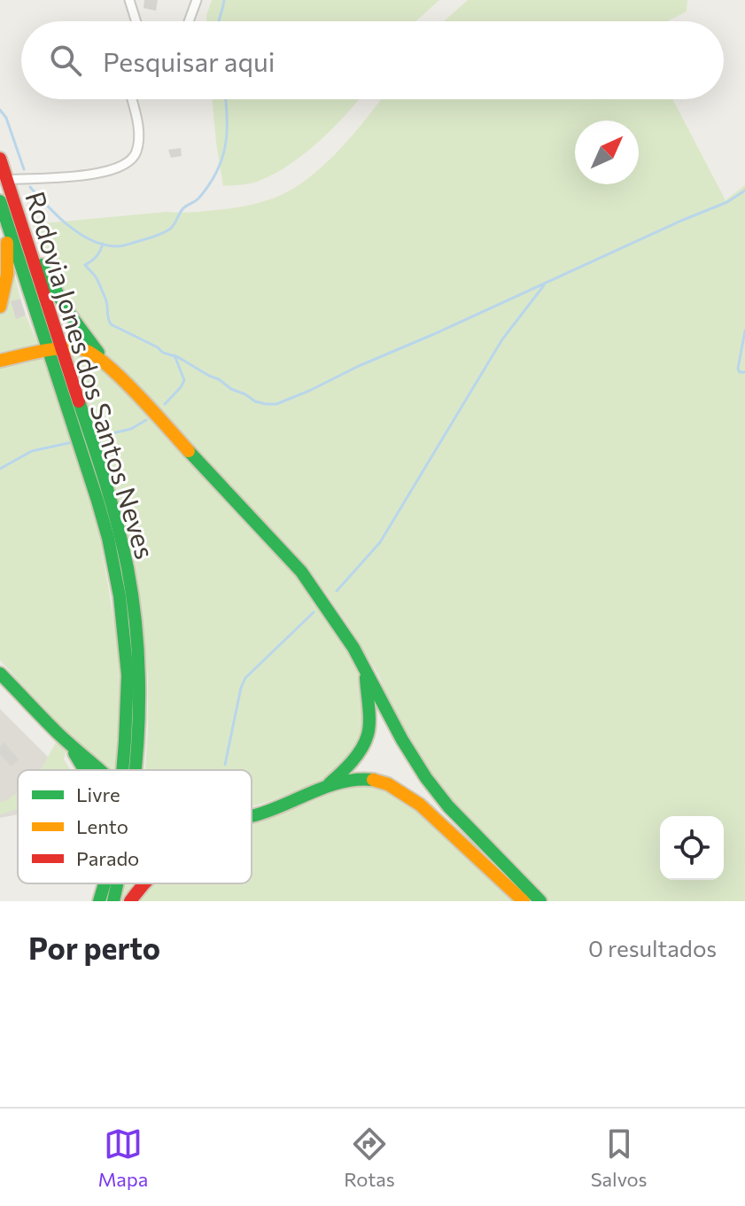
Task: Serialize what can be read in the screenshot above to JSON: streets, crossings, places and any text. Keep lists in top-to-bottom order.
{
  "streets": {
    "main road": ["Rodovia Jones dos Santos Neves"]
  },
  "legend": ["Livre", "Lento", "Parado"],
  "north": "top right",
  "page": {
    "search": "Pesquisar aqui",
    "heading": ["Por perto", "0 resultados"],
    "nav": ["Mapa", "Rotas", "Salvos"]
  }
}
